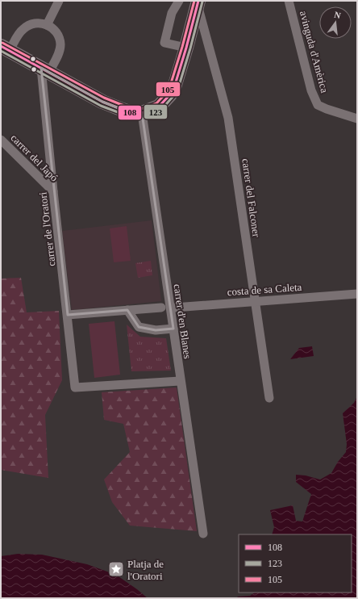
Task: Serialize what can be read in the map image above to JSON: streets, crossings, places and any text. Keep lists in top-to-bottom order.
{
  "streets": {
    "street": [
      "avinguda d'Amèrica",
      "carrer del Japó",
      "carrer del Falconer",
      "carrer de l'Oratori",
      "costa de sa Caleta",
      "carrer d'en Blanes"
    ]
  },
  "crossings": [
    ["carrer del Japó", "carrer de l'Oratori"],
    ["carrer del Falconer", "costa de sa Caleta"],
    ["carrer de l'Oratori", "carrer d'en Blanes"]
  ],
  "places": {
    "place": ["Platja de l'Oratori"]
  },
  "lines": ["transit line 108", "transit line 105", "transit line 123"],
  "legend": ["108", "123", "105"],
  "north": "top"
}
